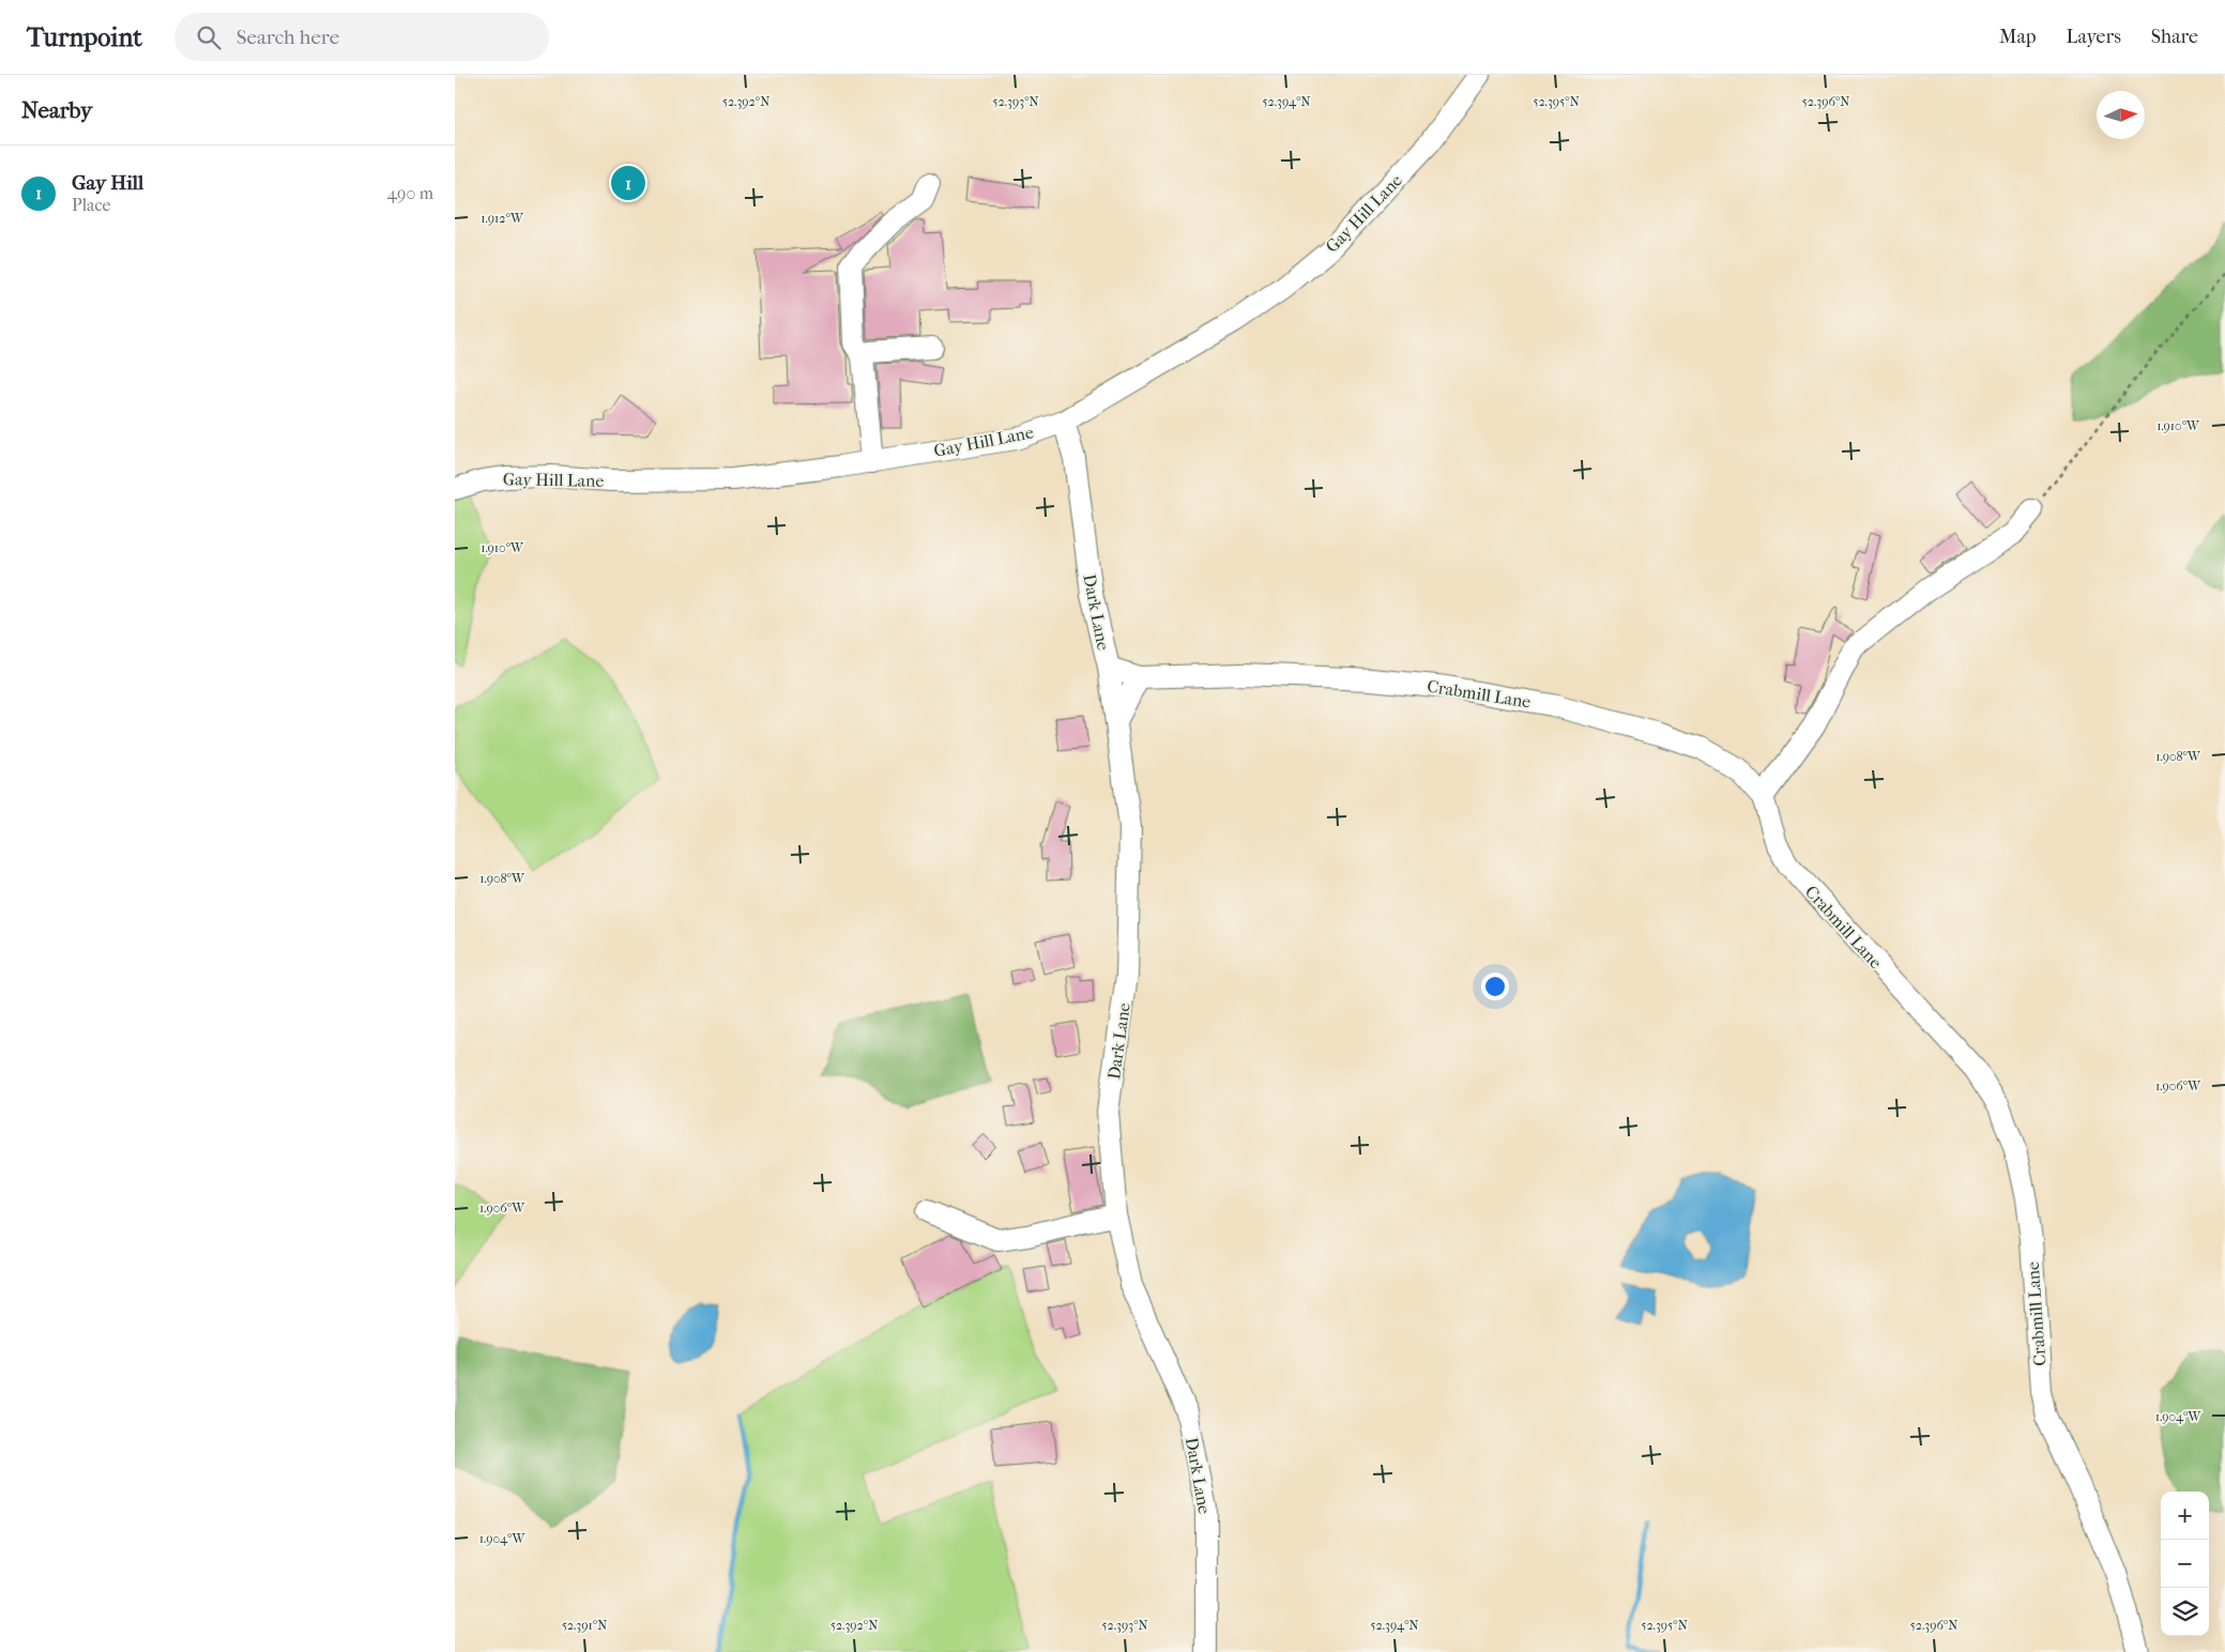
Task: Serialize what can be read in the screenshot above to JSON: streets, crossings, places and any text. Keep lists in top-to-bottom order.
{
  "streets": {
    "street": ["Gay Hill Lane", "Dark Lane", "Crabmill Lane"]
  },
  "crossings": [
    ["Gay Hill Lane", "Dark Lane"],
    ["Dark Lane", "Crabmill Lane"]
  ],
  "north": "right",
  "page": {
    "header": "Turnpoint",
    "search": "Search here",
    "nav": ["Map", "Layers", "Share"],
    "heading": "Nearby",
    "list": [
      {
        "mark": "1",
        "name": "Gay Hill",
        "note": "Place",
        "value": "490 m"
      }
    ],
    "pins": "1",
    "map_buttons": ["+", "−"]
  },
  "coordinates": [
    "52.392°N",
    "52.393°N",
    "52.394°N",
    "52.395°N",
    "52.396°N",
    "1.912°W",
    "1.910°W",
    "1.908°W",
    "1.906°W",
    "1.904°W",
    "52.391°N"
  ]
}
